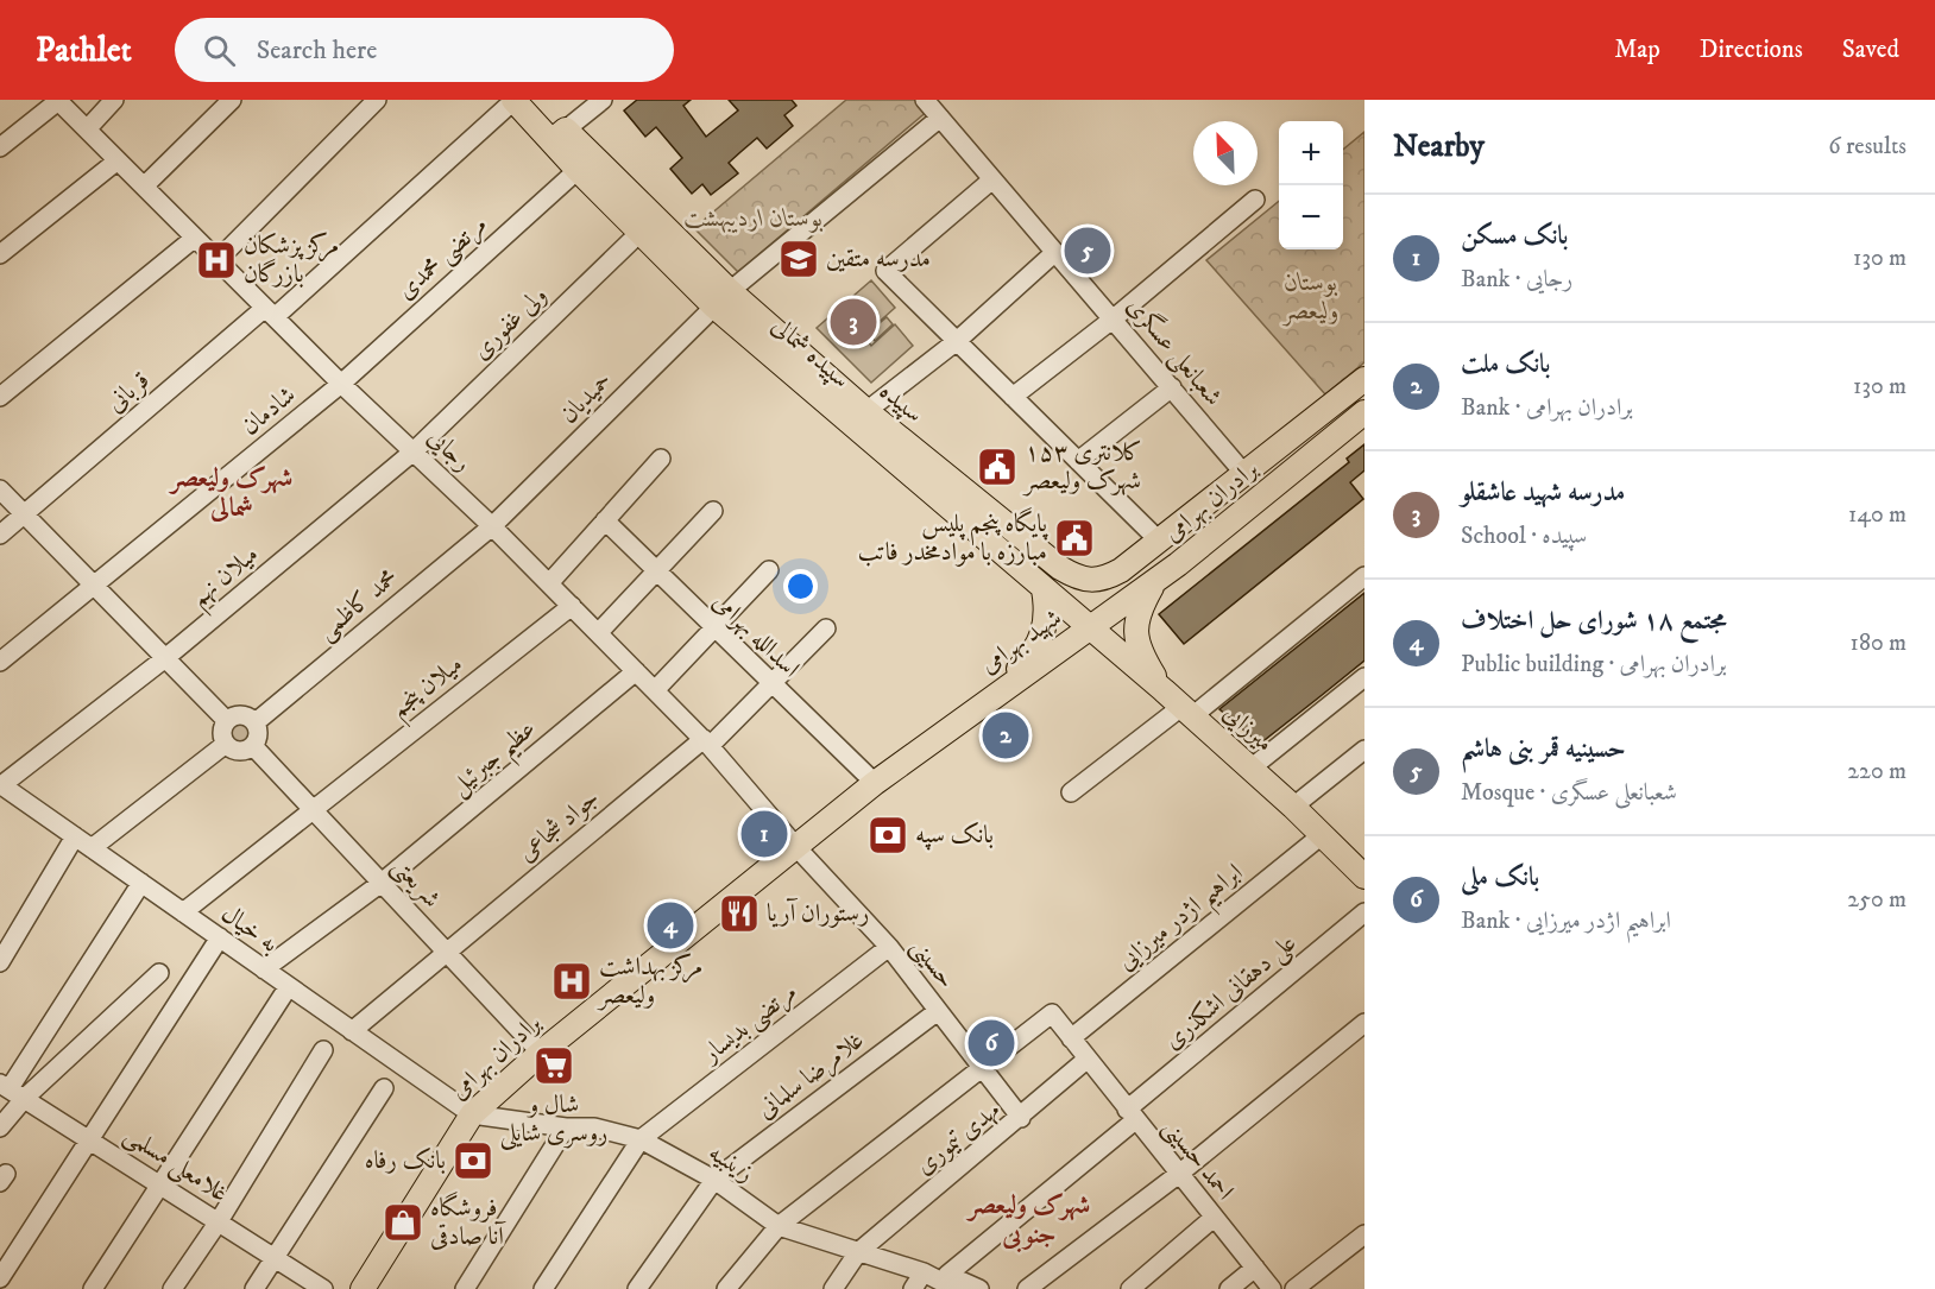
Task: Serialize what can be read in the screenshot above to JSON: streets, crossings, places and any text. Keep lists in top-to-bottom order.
{
  "streets": {
    "main road": [
      "سپیده شمالی",
      "سپیده",
      "برادران بهرامی",
      "شهید بهرامی",
      "میرزایی"
    ],
    "street": [
      "مرتضی محمدی",
      "ولی غفوری",
      "شعبانعلی عسگری",
      "قربانی",
      "حمیدیان",
      "شادمان",
      "رجایی",
      "میلان نهم",
      "محمد کاظمی",
      "اسدالله بهرامی",
      "میلان پنجم",
      "عظیم جبرئیل",
      "جواد شجاعی",
      "شریعتی",
      "ابراهیم اژدر میرزایی",
      "به خیال",
      "حسینی",
      "علی دهقانی اشکذری",
      "مرتضی بدیسار",
      "غلامرضا سلمانی",
      "مهدی تیموری",
      "احمد حسینی",
      "زینبیه",
      "غلامعلی مسلمی"
    ]
  },
  "crossings": [
    ["مرتضی محمدی", "شادمان"],
    ["مرتضی محمدی", "رجایی"],
    ["ولی غفوری", "رجایی"],
    ["ولی غفوری", "میلان نهم"],
    ["شعبانعلی عسگری", "حمیدیان"],
    ["شعبانعلی عسگری", "برادران بهرامی"],
    ["سپیده شمالی", "سپیده"],
    ["سپیده شمالی", "برادران بهرامی"],
    ["سپیده شمالی", "شهید بهرامی"],
    ["سپیده شمالی", "میرزایی"],
    ["قربانی", "رجایی"],
    ["حمیدیان", "سپیده"],
    ["حمیدیان", "رجایی"],
    ["حمیدیان", "محمد کاظمی"],
    ["سپیده", "برادران بهرامی"],
    ["شادمان", "رجایی"],
    ["رجایی", "برادران بهرامی"],
    ["رجایی", "میلان نهم"],
    ["رجایی", "محمد کاظمی"],
    ["رجایی", "میلان پنجم"],
    ["رجایی", "عظیم جبرئیل"],
    ["رجایی", "جواد شجاعی"],
    ["رجایی", "حسینی"],
    ["برادران بهرامی", "اسدالله بهرامی"],
    ["برادران بهرامی", "شهید بهرامی"],
    ["برادران بهرامی", "میرزایی"],
    ["برادران بهرامی", "شریعتی"],
    ["برادران بهرامی", "به خیال"],
    ["برادران بهرامی", "حسینی"],
    ["برادران بهرامی", "زینبیه"],
    ["میلان نهم", "به خیال"],
    ["محمد کاظمی", "شریعتی"],
    ["اسدالله بهرامی", "جواد شجاعی"],
    ["شهید بهرامی", "میرزایی"],
    ["میلان پنجم", "شریعتی"],
    ["میلان پنجم", "به خیال"],
    ["میرزایی", "ابراهیم اژدر میرزایی"],
    ["عظیم جبرئیل", "شریعتی"],
    ["عظیم جبرئیل", "به خیال"],
    ["جواد شجاعی", "شریعتی"],
    ["جواد شجاعی", "به خیال"],
    ["ابراهیم اژدر میرزایی", "احمد حسینی"],
    ["به خیال", "زینبیه"],
    ["حسینی", "مرتضی بدیسار"],
    ["حسینی", "غلامرضا سلمانی"],
    ["حسینی", "مهدی تیموری"],
    ["حسینی", "احمد حسینی"],
    ["علی دهقانی اشکذری", "احمد حسینی"],
    ["علی دهقانی اشکذری", "زینبیه"],
    ["مرتضی بدیسار", "زینبیه"],
    ["غلامرضا سلمانی", "زینبیه"],
    ["مهدی تیموری", "احمد حسینی"],
    ["مهدی تیموری", "زینبیه"]
  ],
  "districts": ["شهرک ولیعصر شمالی", "شهرک ولیعصر جنوبی"],
  "parks": ["بوستان اردیبهشت", "بوستان ولیعصر"],
  "places": {
    "school or university": ["مدرسه متقین"],
    "hospital": ["مرکز پزشکان بازرگان", "مرکز بهداشت ولیعصر"],
    "public building": ["کلانتری ۱۵۳ شهرک ولیعصر", "پایگاه پنجم پلیس مبارزه با موادمخدر فاتب"],
    "bank": ["بانک سپه", "بانک رفاه"],
    "restaurant": ["رستوران آریا"],
    "supermarket": ["شال و روسری شایلی"],
    "shop": ["فروشگاه آنا صادقی"]
  },
  "north": "top left",
  "page": {
    "header": "Pathlet",
    "search": "Search here",
    "nav": ["Map", "Directions", "Saved"],
    "heading": ["Nearby", "6 results"],
    "map_buttons": ["+", "−"],
    "list": [
      {
        "mark": "1",
        "name": "بانک مسکن",
        "note": "Bank · رجایی",
        "value": "130 m"
      },
      {
        "mark": "2",
        "name": "بانک ملت",
        "note": "Bank · برادران بهرامی",
        "value": "130 m"
      },
      {
        "mark": "3",
        "name": "مدرسه شهید عاشقلو",
        "note": "School · سپیده",
        "value": "140 m"
      },
      {
        "mark": "4",
        "name": "مجتمع ۱۸ شورای حل اختلاف",
        "note": "Public building · برادران بهرامی",
        "value": "180 m"
      },
      {
        "mark": "5",
        "name": "حسینیه قمر بنی هاشم",
        "note": "Mosque · شعبانعلی عسگری",
        "value": "220 m"
      },
      {
        "mark": "6",
        "name": "بانک ملی",
        "note": "Bank · ابراهیم اژدر میرزایی",
        "value": "250 m"
      }
    ],
    "pins": [
      "5",
      "3",
      "2",
      "1",
      "4",
      "6"
    ]
  }
}
